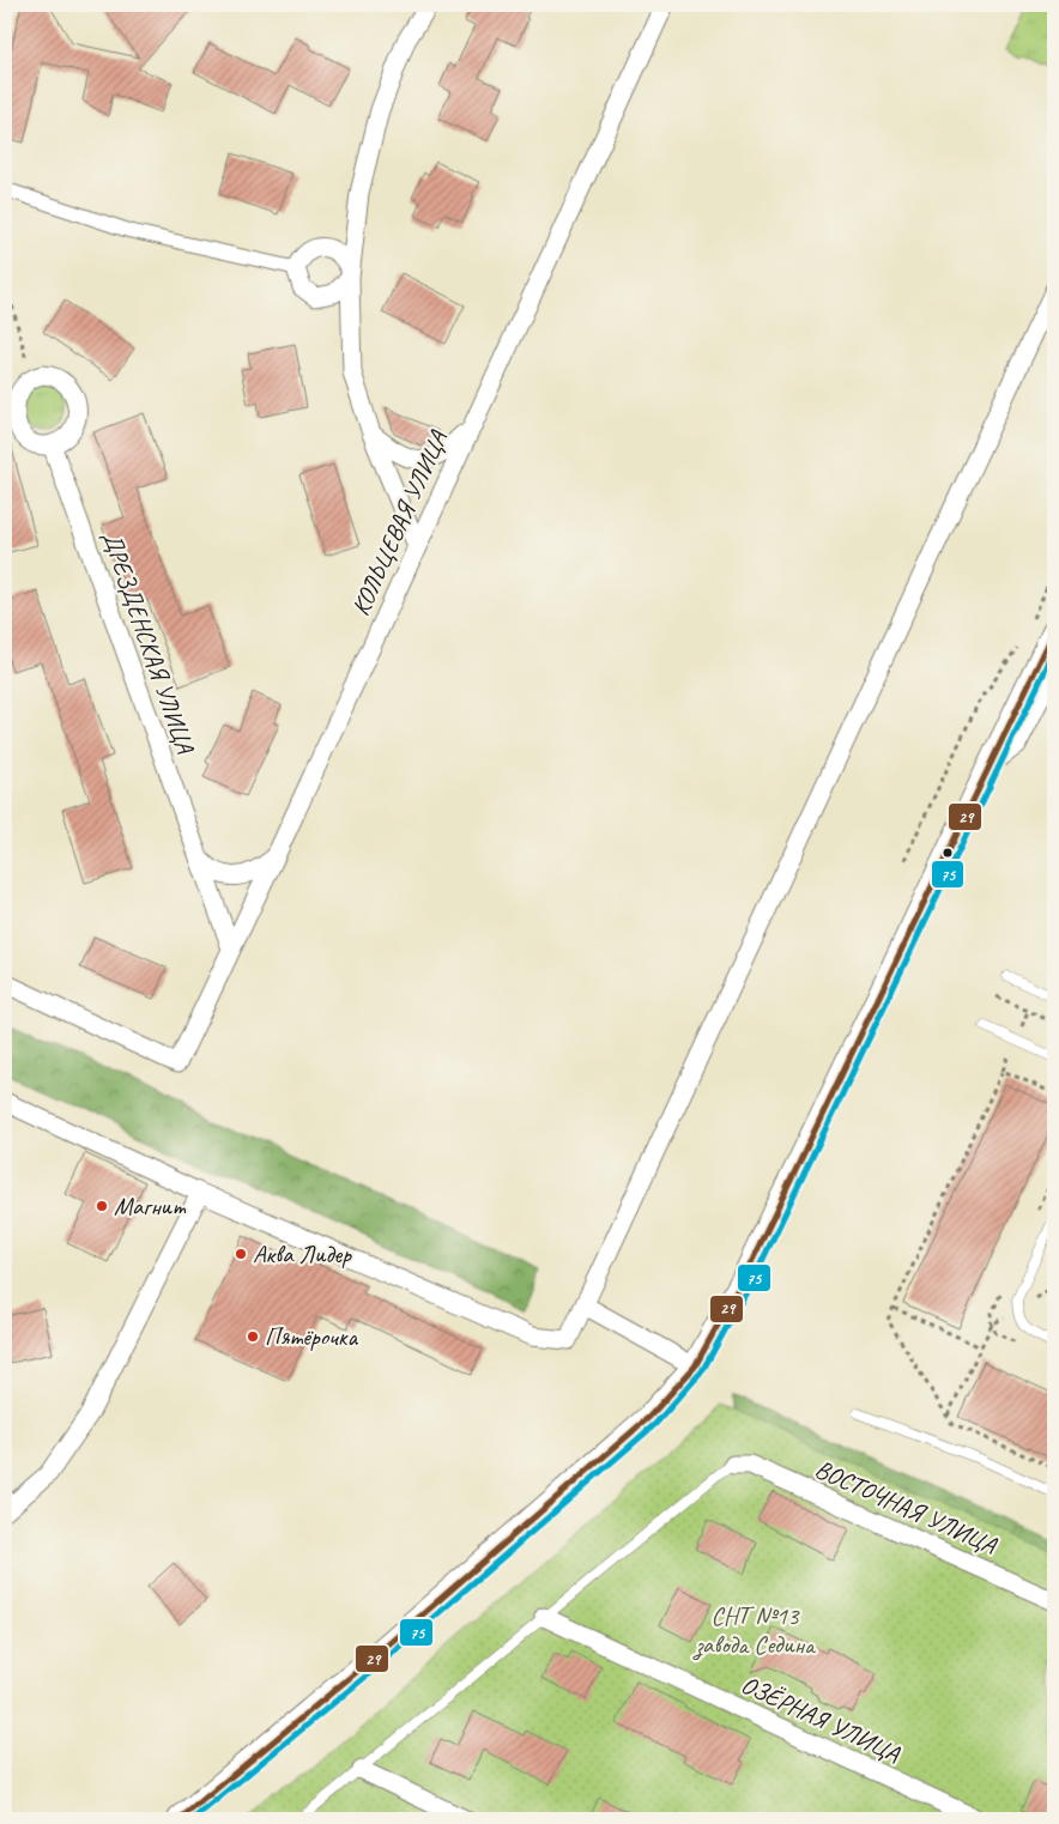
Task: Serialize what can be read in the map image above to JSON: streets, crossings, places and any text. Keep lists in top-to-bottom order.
{
  "streets": {
    "street": [
      "КОЛЬЦЕВАЯ УЛИЦА",
      "ДРЕЗДЕНСКАЯ УЛИЦА",
      "ВОСТОЧНАЯ УЛИЦА",
      "ОЗЁРНАЯ УЛИЦА"
    ]
  },
  "crossings": [
    ["КОЛЬЦЕВАЯ УЛИЦА", "ДРЕЗДЕНСКАЯ УЛИЦА"]
  ],
  "parks": ["СНТ №13 завода Седина"],
  "places": ["Магнит", "Аква Лидер", "Пятёрочка"],
  "lines": ["transit line 29", "transit line 75"]
}
